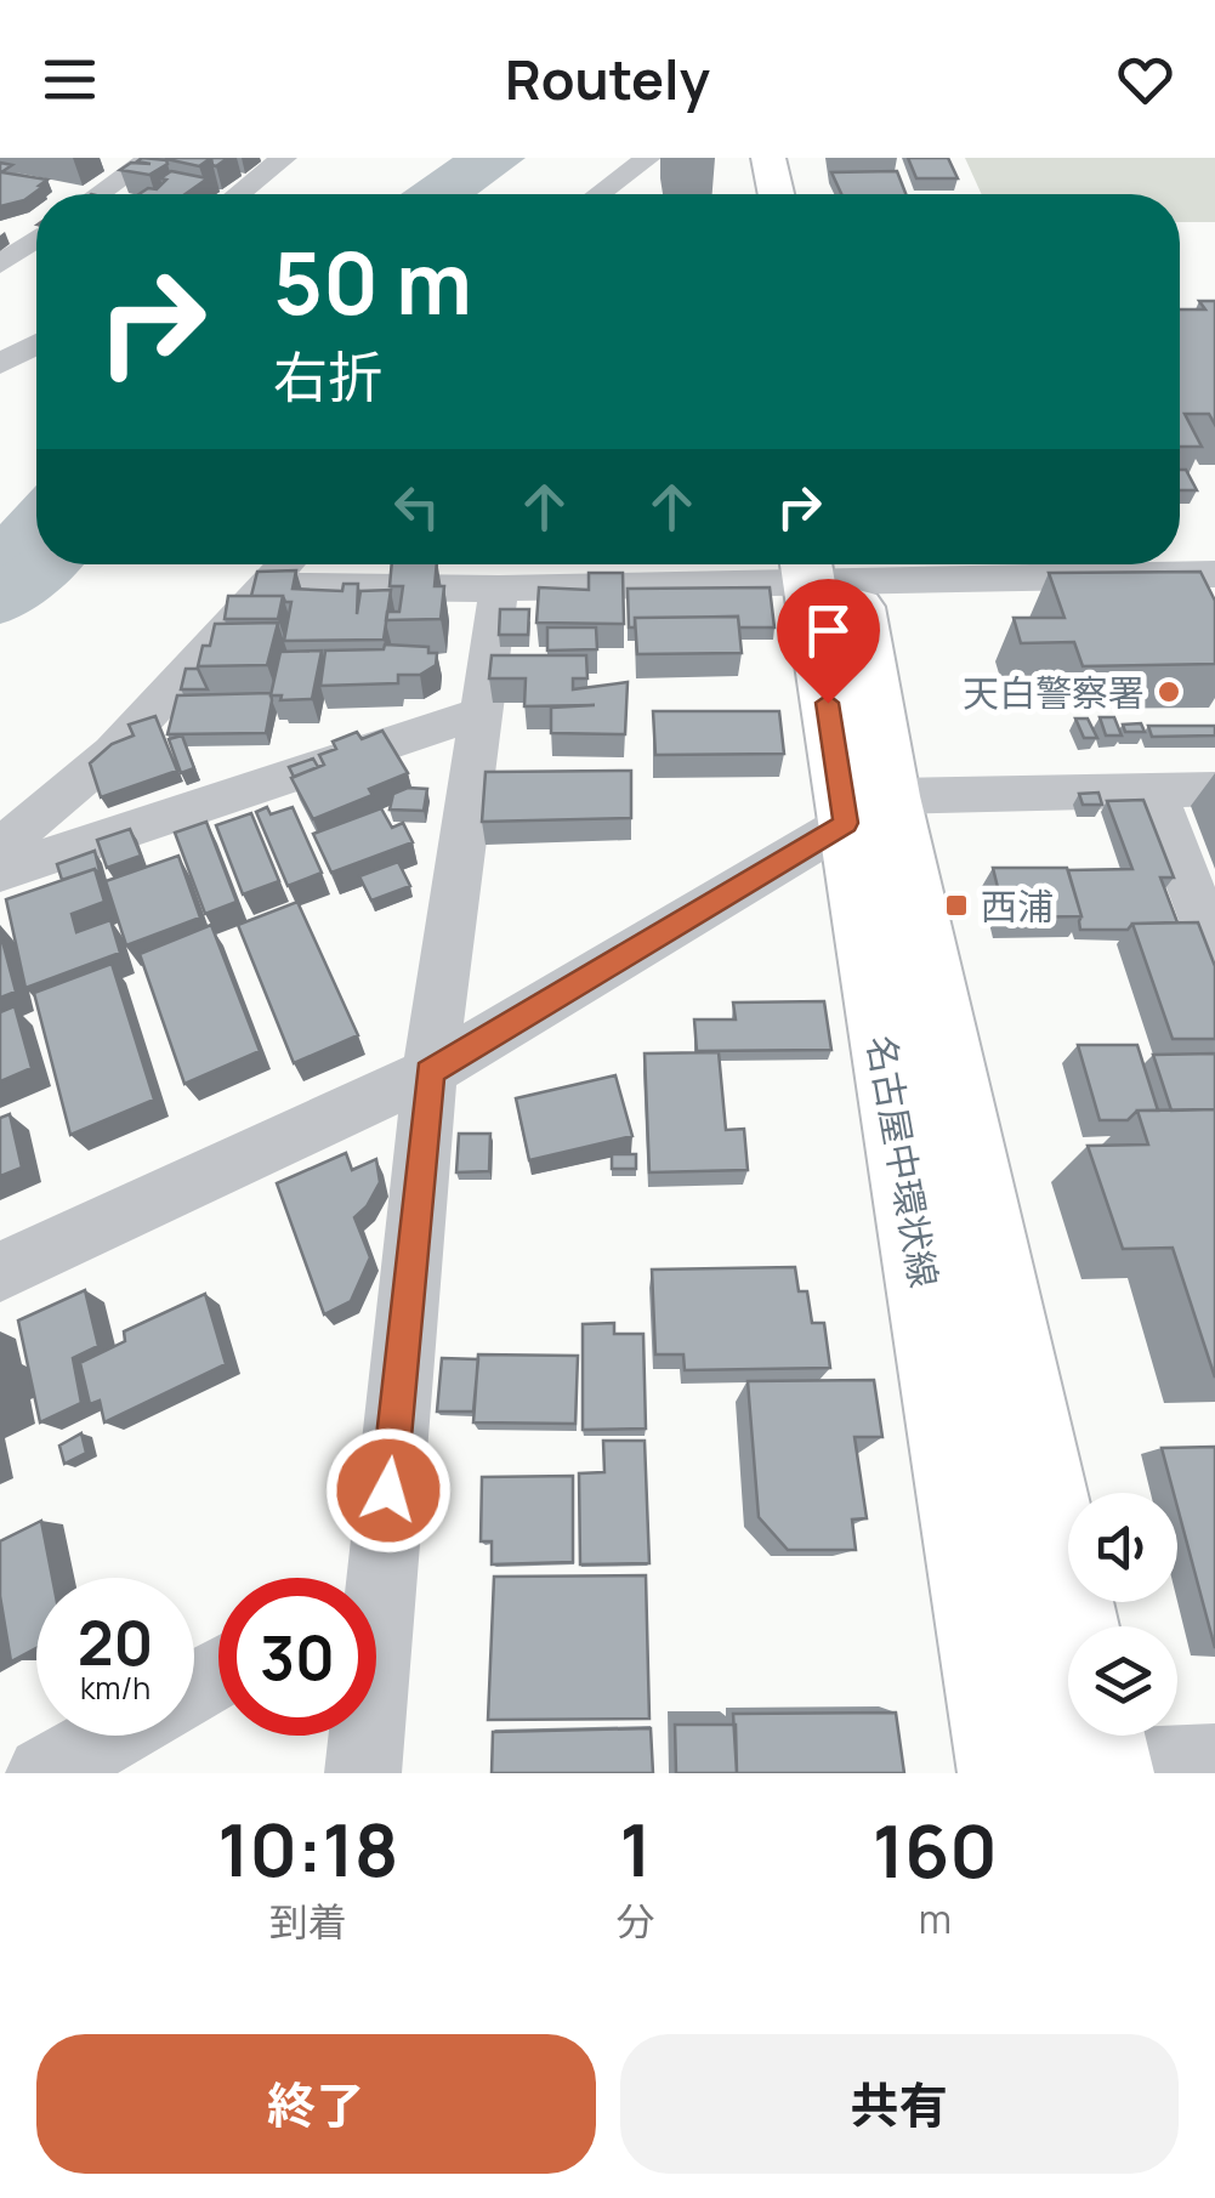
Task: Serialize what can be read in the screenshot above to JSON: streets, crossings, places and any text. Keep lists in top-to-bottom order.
{
  "streets": {
    "main road": ["名古屋中環状線"]
  },
  "places": {
    "other": ["天白警察署"],
    "transit": ["西浦"]
  },
  "page": {
    "header": "Routely",
    "turn": ["50 m", "右折"],
    "speed": "20 km/h",
    "limit": "30",
    "eta": [
      "10:18",
      "到着",
      "1",
      "分",
      "160",
      "m"
    ],
    "buttons": ["終了", "共有"]
  }
}
